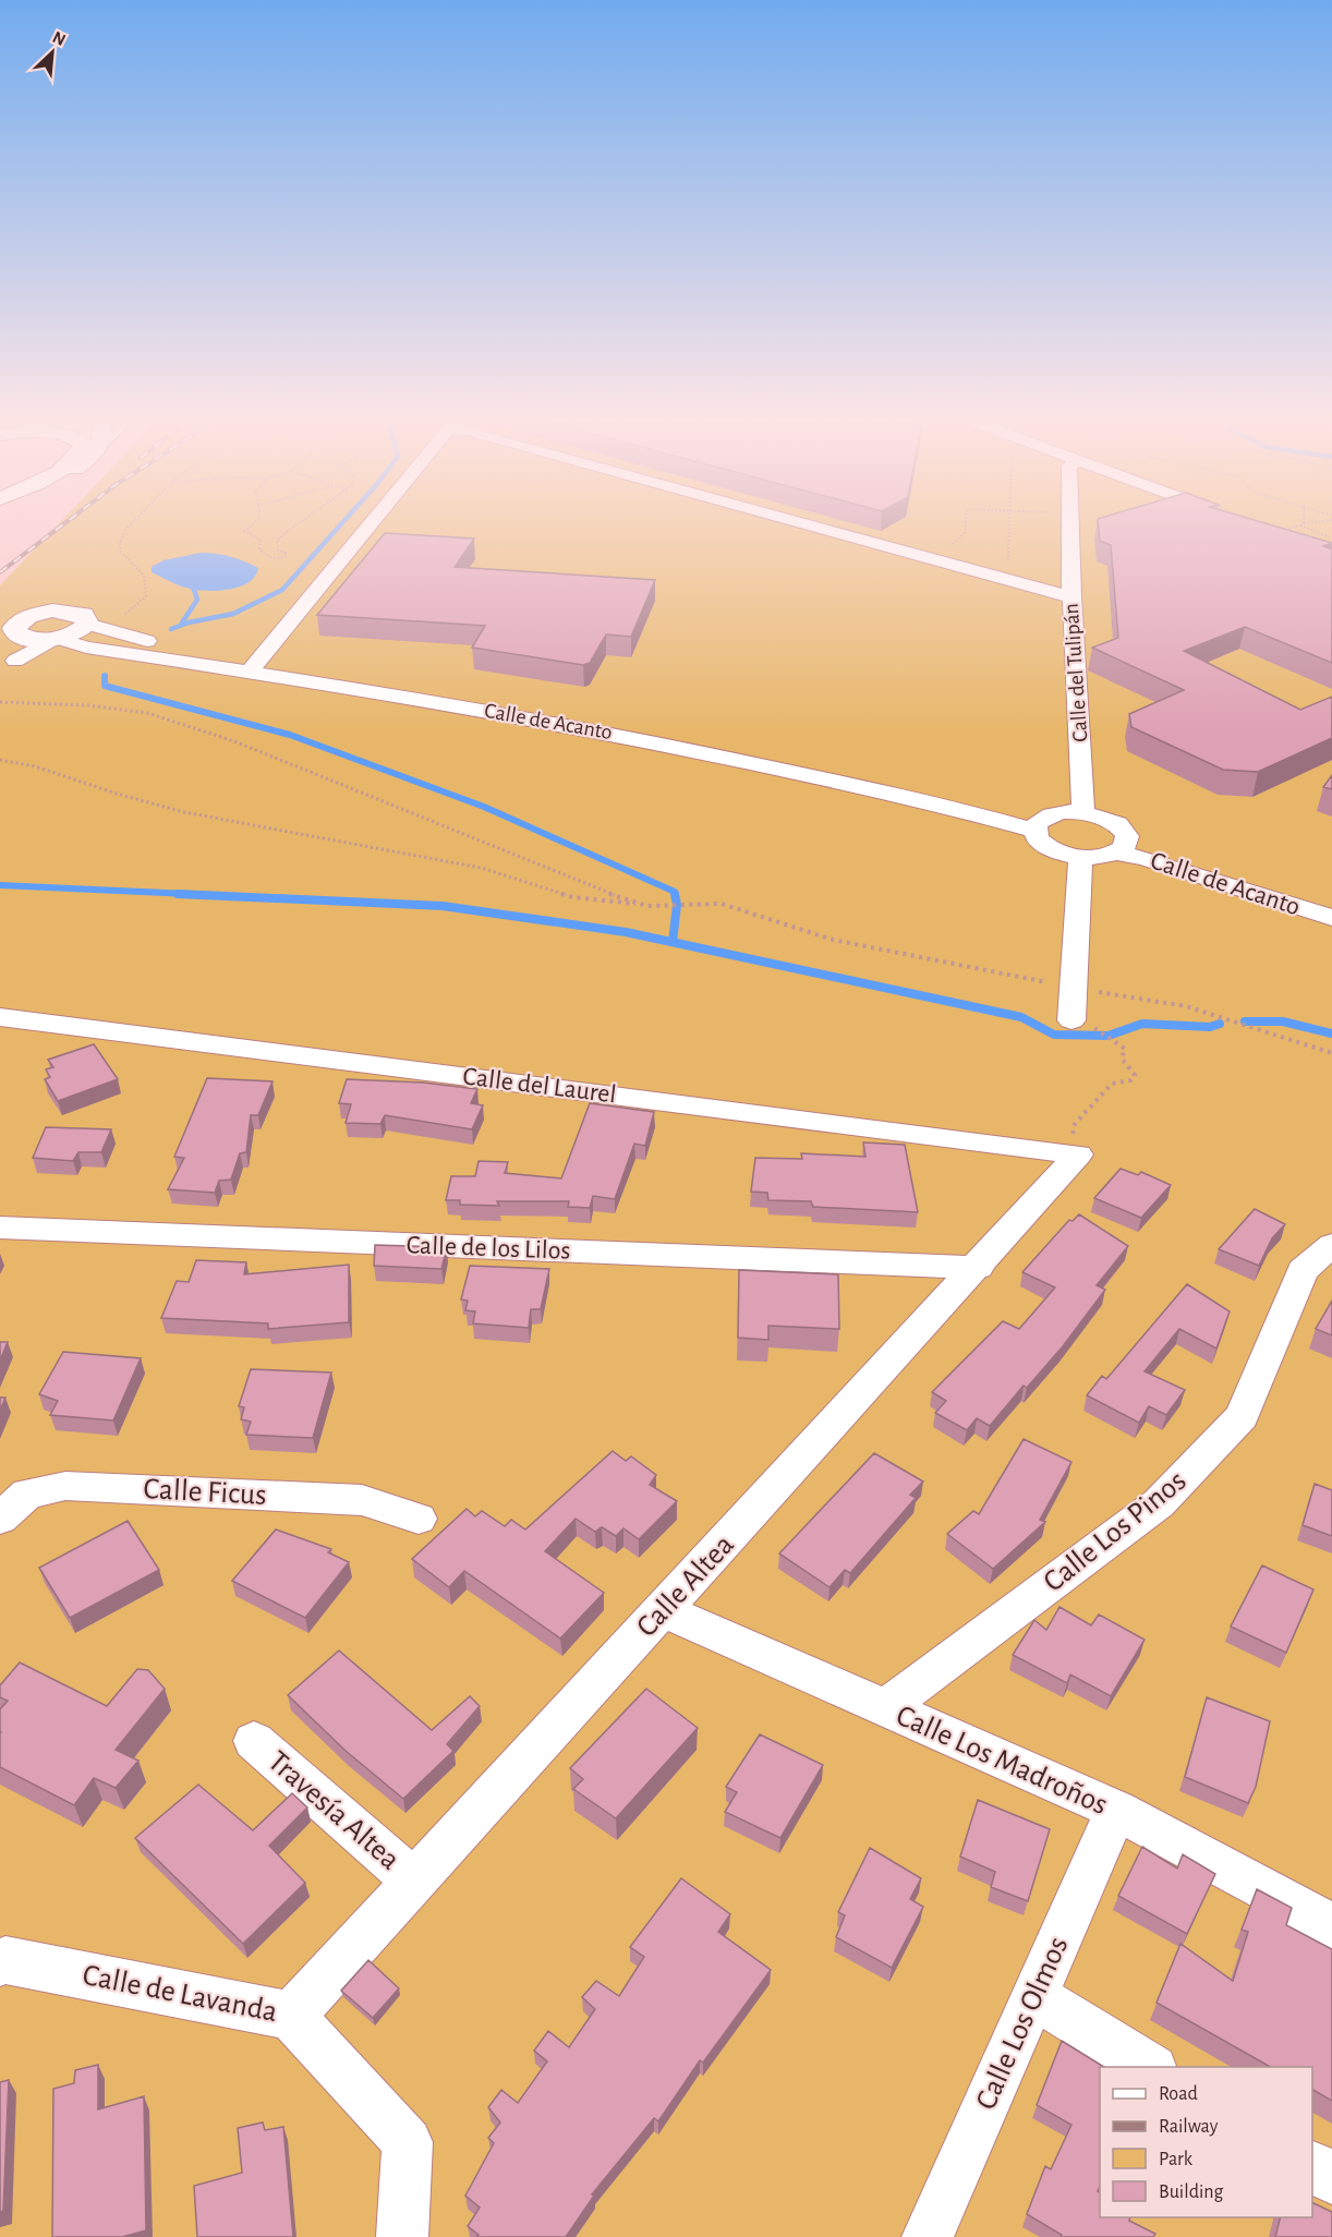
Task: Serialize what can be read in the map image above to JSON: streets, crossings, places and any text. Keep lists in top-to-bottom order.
{
  "streets": {
    "street": [
      "Calle del Tulipán",
      "Calle de Acanto",
      "Calle del Laurel",
      "Calle de los Lilos",
      "Calle Ficus",
      "Calle Los Pinos",
      "Calle Altea",
      "Calle Los Madroños",
      "Travesía Altea",
      "Calle de Lavanda",
      "Calle Los Olmos"
    ]
  },
  "crossings": [
    ["Calle del Laurel", "Calle Altea"],
    ["Calle de los Lilos", "Calle Altea"],
    ["Calle Los Pinos", "Calle Los Madroños"],
    ["Calle Altea", "Calle Los Madroños"],
    ["Calle Altea", "Travesía Altea"],
    ["Calle Altea", "Calle de Lavanda"],
    ["Calle Los Madroños", "Calle Los Olmos"]
  ],
  "legend": [
    "Road",
    "Railway",
    "Park",
    "Building"
  ],
  "north": "top right"
}
